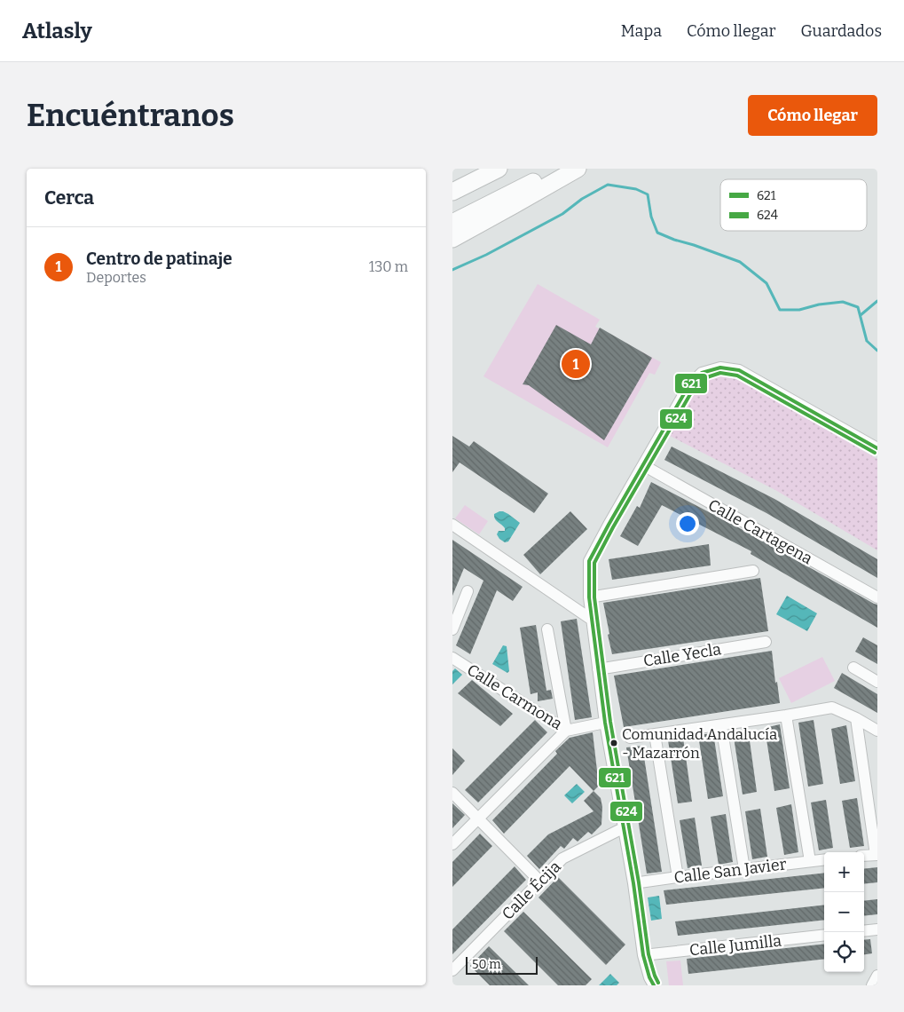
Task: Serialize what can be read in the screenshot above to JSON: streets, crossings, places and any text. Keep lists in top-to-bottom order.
{
  "streets": {
    "street": [
      "Calle Cartagena",
      "Calle Yecla",
      "Calle Carmona",
      "Calle San Javier",
      "Calle Écija",
      "Calle Jumilla"
    ]
  },
  "places": ["Comunidad Andalucía - Mazarrón"],
  "lines": ["transit line 621", "transit line 624"],
  "legend": ["621", "624"],
  "scale_bar": "50 m",
  "page": {
    "header": "Atlasly",
    "nav": ["Mapa", "Cómo llegar", "Guardados"],
    "buttons": "Cómo llegar",
    "title": "Encuéntranos",
    "heading": "Cerca",
    "list": [
      {
        "mark": "1",
        "name": "Centro de patinaje",
        "note": "Deportes",
        "value": "130 m"
      }
    ],
    "pins": "1",
    "map_buttons": ["+", "−"],
    "scale": "50 m"
  }
}
